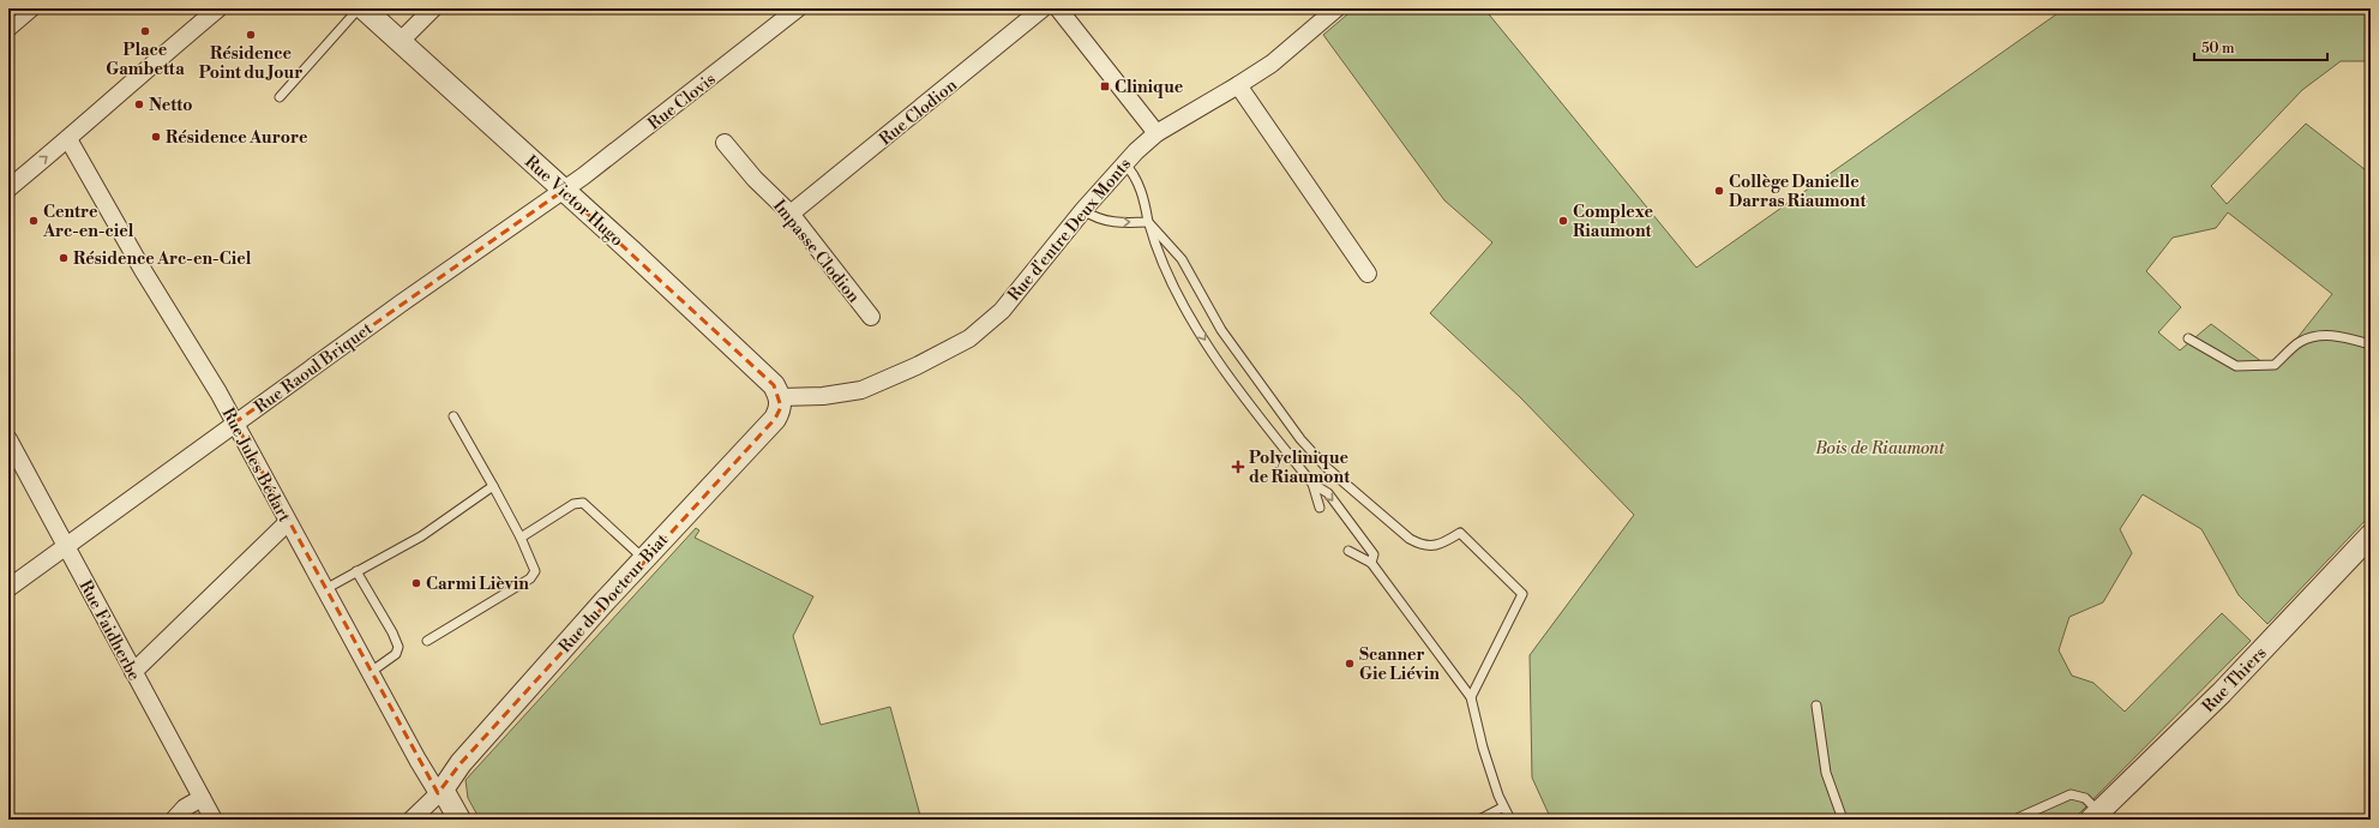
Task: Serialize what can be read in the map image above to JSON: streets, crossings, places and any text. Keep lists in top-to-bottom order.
{
  "streets": {
    "street": [
      "Rue Clovis",
      "Rue Clodion",
      "Rue Victor Hugo",
      "Rue d'entre Deux Monts",
      "Impasse Clodion",
      "Rue Raoul Briquet",
      "Rue Jules Bédart",
      "Rue du Docteur Biat",
      "Rue Faidherbe",
      "Rue Thiers"
    ]
  },
  "crossings": [
    ["Rue Clovis", "Rue Victor Hugo"],
    ["Rue Clovis", "Rue Raoul Briquet"],
    ["Rue Clodion", "Impasse Clodion"],
    ["Rue Victor Hugo", "Rue d'entre Deux Monts"],
    ["Rue Victor Hugo", "Rue Raoul Briquet"],
    ["Rue Victor Hugo", "Rue du Docteur Biat"],
    ["Rue d'entre Deux Monts", "Rue du Docteur Biat"],
    ["Rue Raoul Briquet", "Rue Jules Bédart"],
    ["Rue Raoul Briquet", "Rue Faidherbe"],
    ["Rue Jules Bédart", "Rue du Docteur Biat"]
  ],
  "parks": ["Bois de Riaumont"],
  "places": {
    "other": [
      "Place Gambetta",
      "Résidence Point du Jour",
      "Netto",
      "Résidence Aurore",
      "Collège Danielle Darras Riaumont",
      "Centre Arc-en-ciel",
      "Complexe Riaumont",
      "Résidence Arc-en-Ciel",
      "Carmi Lièvin",
      "Scanner Gie Liévin"
    ],
    "transit": ["Clinique"],
    "health": ["Polyclinique de Riaumont"]
  },
  "scale_bar": "50 m"
}
